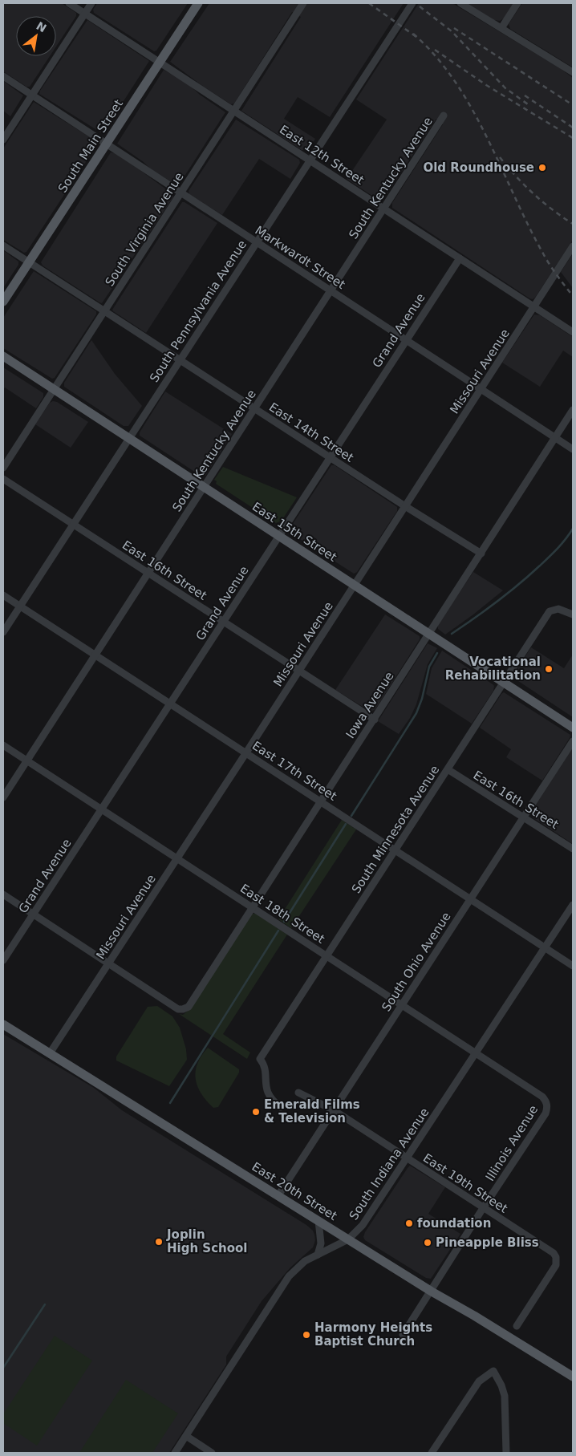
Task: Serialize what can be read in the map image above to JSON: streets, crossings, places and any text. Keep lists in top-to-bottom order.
{
  "streets": {
    "main road": ["South Main Street", "East 15th Street", "East 20th Street"],
    "street": [
      "East 12th Street",
      "South Kentucky Avenue",
      "South Virginia Avenue",
      "Markwardt Street",
      "South Pennsylvania Avenue",
      "Grand Avenue",
      "Missouri Avenue",
      "East 14th Street",
      "East 16th Street",
      "Iowa Avenue",
      "East 17th Street",
      "South Minnesota Avenue",
      "East 18th Street",
      "South Ohio Avenue",
      "Illinois Avenue",
      "South Indiana Avenue",
      "East 19th Street"
    ]
  },
  "crossings": [
    ["South Main Street", "East 12th Street"],
    ["South Main Street", "Markwardt Street"],
    ["South Main Street", "East 14th Street"],
    ["East 12th Street", "South Kentucky Avenue"],
    ["East 12th Street", "South Virginia Avenue"],
    ["East 12th Street", "South Pennsylvania Avenue"],
    ["East 12th Street", "Grand Avenue"],
    ["East 12th Street", "Missouri Avenue"],
    ["South Kentucky Avenue", "Markwardt Street"],
    ["South Kentucky Avenue", "East 14th Street"],
    ["South Kentucky Avenue", "East 15th Street"],
    ["South Kentucky Avenue", "East 16th Street"],
    ["South Kentucky Avenue", "East 17th Street"],
    ["South Kentucky Avenue", "East 18th Street"],
    ["South Virginia Avenue", "Markwardt Street"],
    ["South Virginia Avenue", "East 14th Street"],
    ["South Virginia Avenue", "East 15th Street"],
    ["Markwardt Street", "South Pennsylvania Avenue"],
    ["Markwardt Street", "Grand Avenue"],
    ["Markwardt Street", "Missouri Avenue"],
    ["Markwardt Street", "Iowa Avenue"],
    ["South Pennsylvania Avenue", "East 14th Street"],
    ["South Pennsylvania Avenue", "East 15th Street"],
    ["South Pennsylvania Avenue", "East 16th Street"],
    ["South Pennsylvania Avenue", "East 17th Street"],
    ["Grand Avenue", "East 14th Street"],
    ["Grand Avenue", "East 15th Street"],
    ["Grand Avenue", "East 16th Street"],
    ["Grand Avenue", "East 17th Street"],
    ["Grand Avenue", "East 18th Street"],
    ["Missouri Avenue", "East 14th Street"],
    ["Missouri Avenue", "East 15th Street"],
    ["Missouri Avenue", "East 16th Street"],
    ["Missouri Avenue", "Iowa Avenue"],
    ["Missouri Avenue", "East 17th Street"],
    ["Missouri Avenue", "East 18th Street"],
    ["Missouri Avenue", "East 20th Street"],
    ["East 14th Street", "Iowa Avenue"],
    ["East 15th Street", "Iowa Avenue"],
    ["East 15th Street", "South Minnesota Avenue"],
    ["East 16th Street", "Iowa Avenue"],
    ["East 16th Street", "South Minnesota Avenue"],
    ["East 16th Street", "South Ohio Avenue"],
    ["Iowa Avenue", "East 17th Street"],
    ["Iowa Avenue", "East 18th Street"],
    ["East 17th Street", "South Minnesota Avenue"],
    ["East 17th Street", "South Ohio Avenue"],
    ["East 17th Street", "South Indiana Avenue"],
    ["South Minnesota Avenue", "East 18th Street"],
    ["East 18th Street", "South Ohio Avenue"],
    ["East 18th Street", "Illinois Avenue"],
    ["East 18th Street", "South Indiana Avenue"],
    ["South Ohio Avenue", "East 19th Street"],
    ["South Ohio Avenue", "East 20th Street"],
    ["Illinois Avenue", "East 19th Street"],
    ["Illinois Avenue", "East 20th Street"],
    ["South Indiana Avenue", "East 19th Street"],
    ["South Indiana Avenue", "East 20th Street"]
  ],
  "places": [
    "Old Roundhouse",
    "Vocational Rehabilitation",
    "Emerald Films & Television",
    "foundation",
    "Joplin High School",
    "Pineapple Bliss",
    "Harmony Heights Baptist Church"
  ],
  "north": "top right"
}
